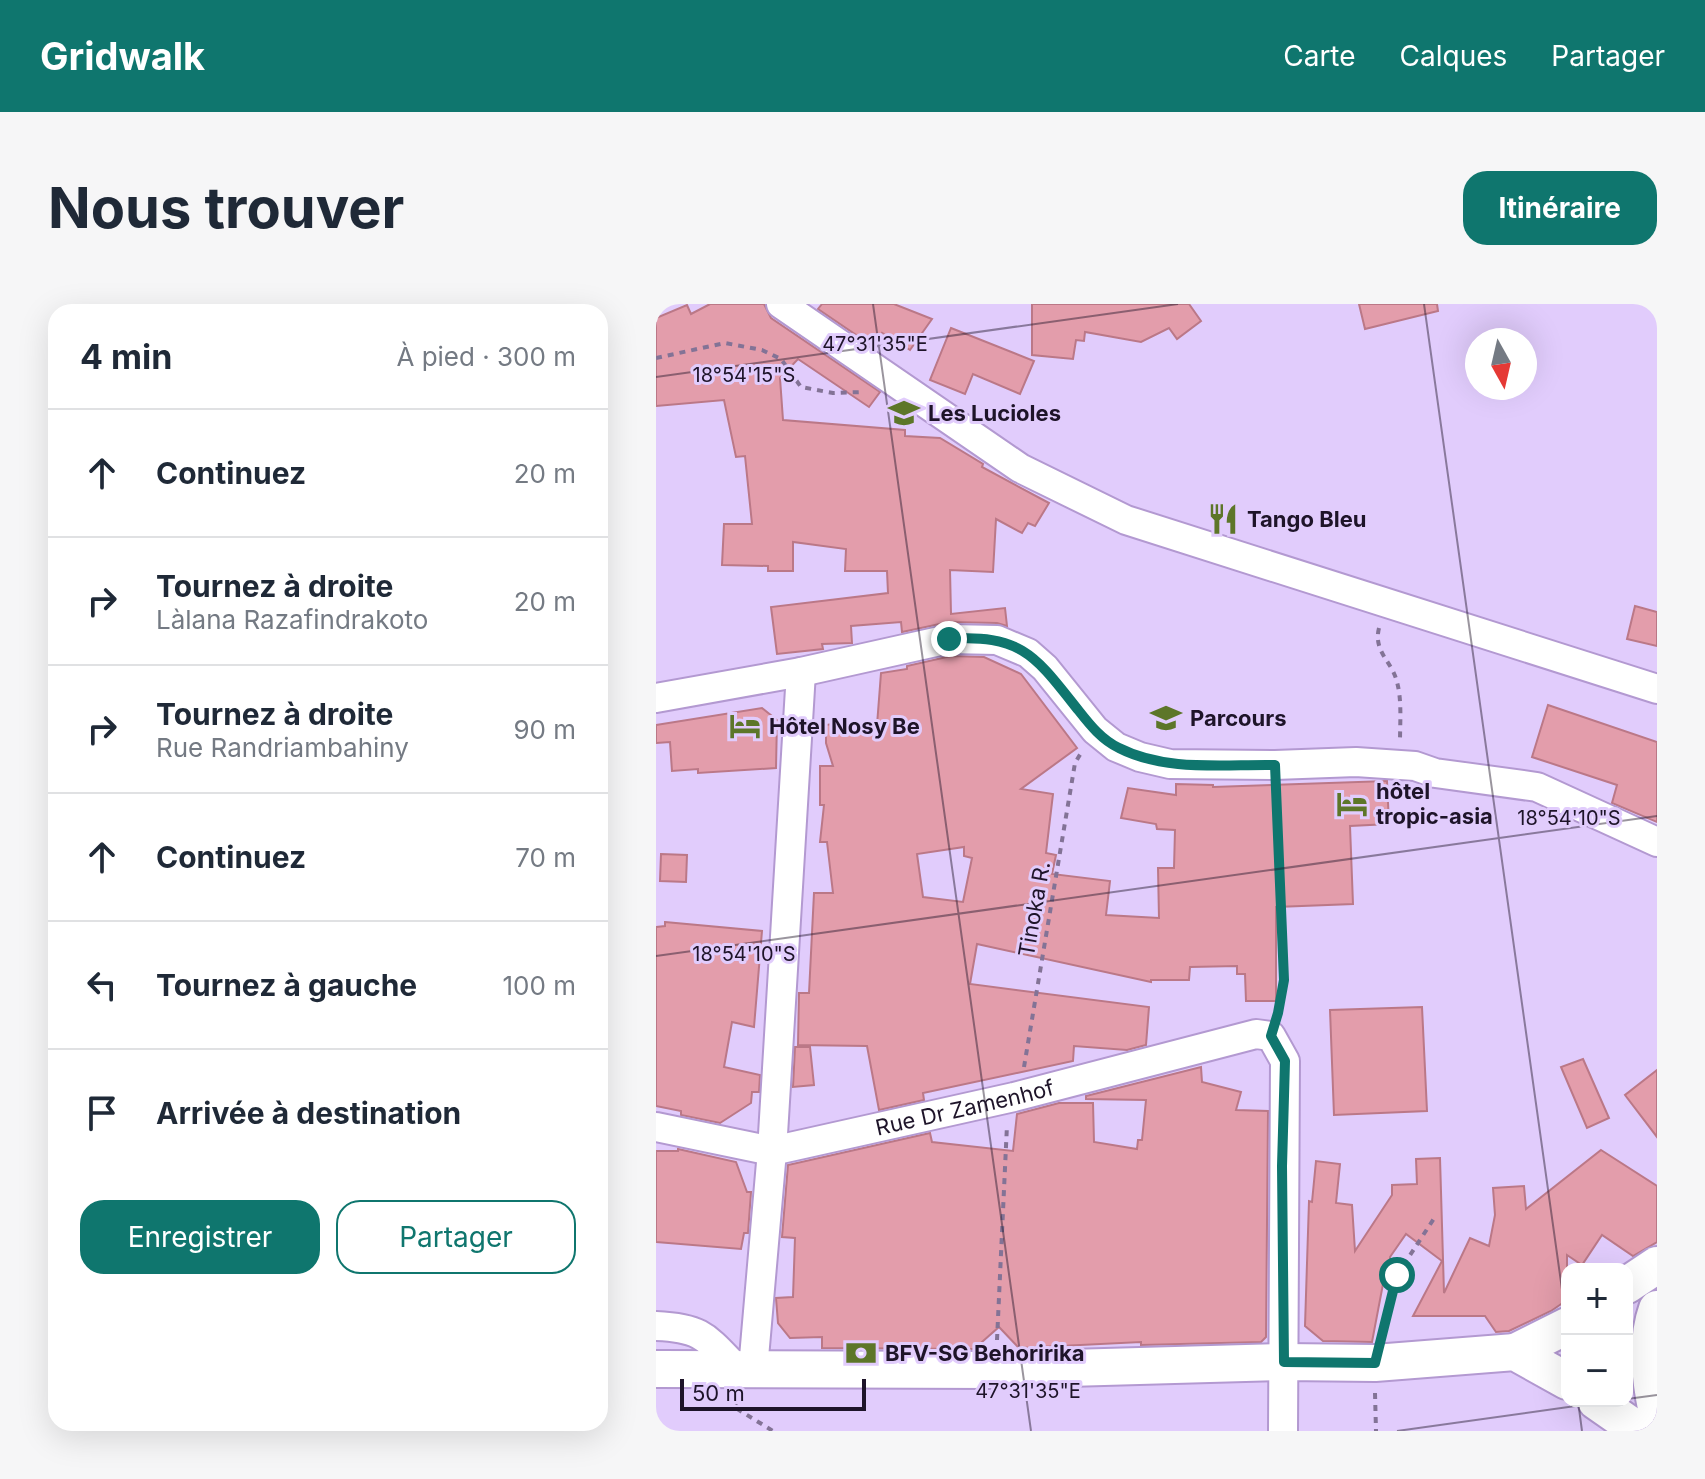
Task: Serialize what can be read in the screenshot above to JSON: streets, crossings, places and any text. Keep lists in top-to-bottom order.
{
  "streets": {
    "street": ["Rue Dr Zamenhof"],
    "path": ["Tinoka R."]
  },
  "crossings": [
    ["Tinoka R.", "Rue Dr Zamenhof"]
  ],
  "places": {
    "school or university": ["Les Lucioles", "Parcours"],
    "restaurant": ["Tango Bleu"],
    "hotel": ["Hôtel Nosy Be", "hôtel tropic-asia"],
    "bank": ["BFV-SG Behoririka"]
  },
  "scale_bar": "50 m",
  "north": "bottom",
  "page": {
    "header": "Gridwalk",
    "nav": ["Carte", "Calques", "Partager"],
    "buttons": [
      "Itinéraire",
      ["Enregistrer", "Partager"]
    ],
    "title": "Nous trouver",
    "heading": ["4 min", "À pied · 300 m"],
    "list": [
      ["Continuez", "20 m"],
      ["Tournez à droite", "Làlana Razafindrakoto", "20 m"],
      ["Tournez à droite", "Rue Randriambahiny", "90 m"],
      ["Continuez", "70 m"],
      ["Tournez à gauche", "100 m"],
      "Arrivée à destination"
    ],
    "map_buttons": ["+", "−"],
    "scale": "50 m"
  },
  "coordinates": ["47°31'35\"E", "18°54'15\"S", "18°54'10\"S"]
}
